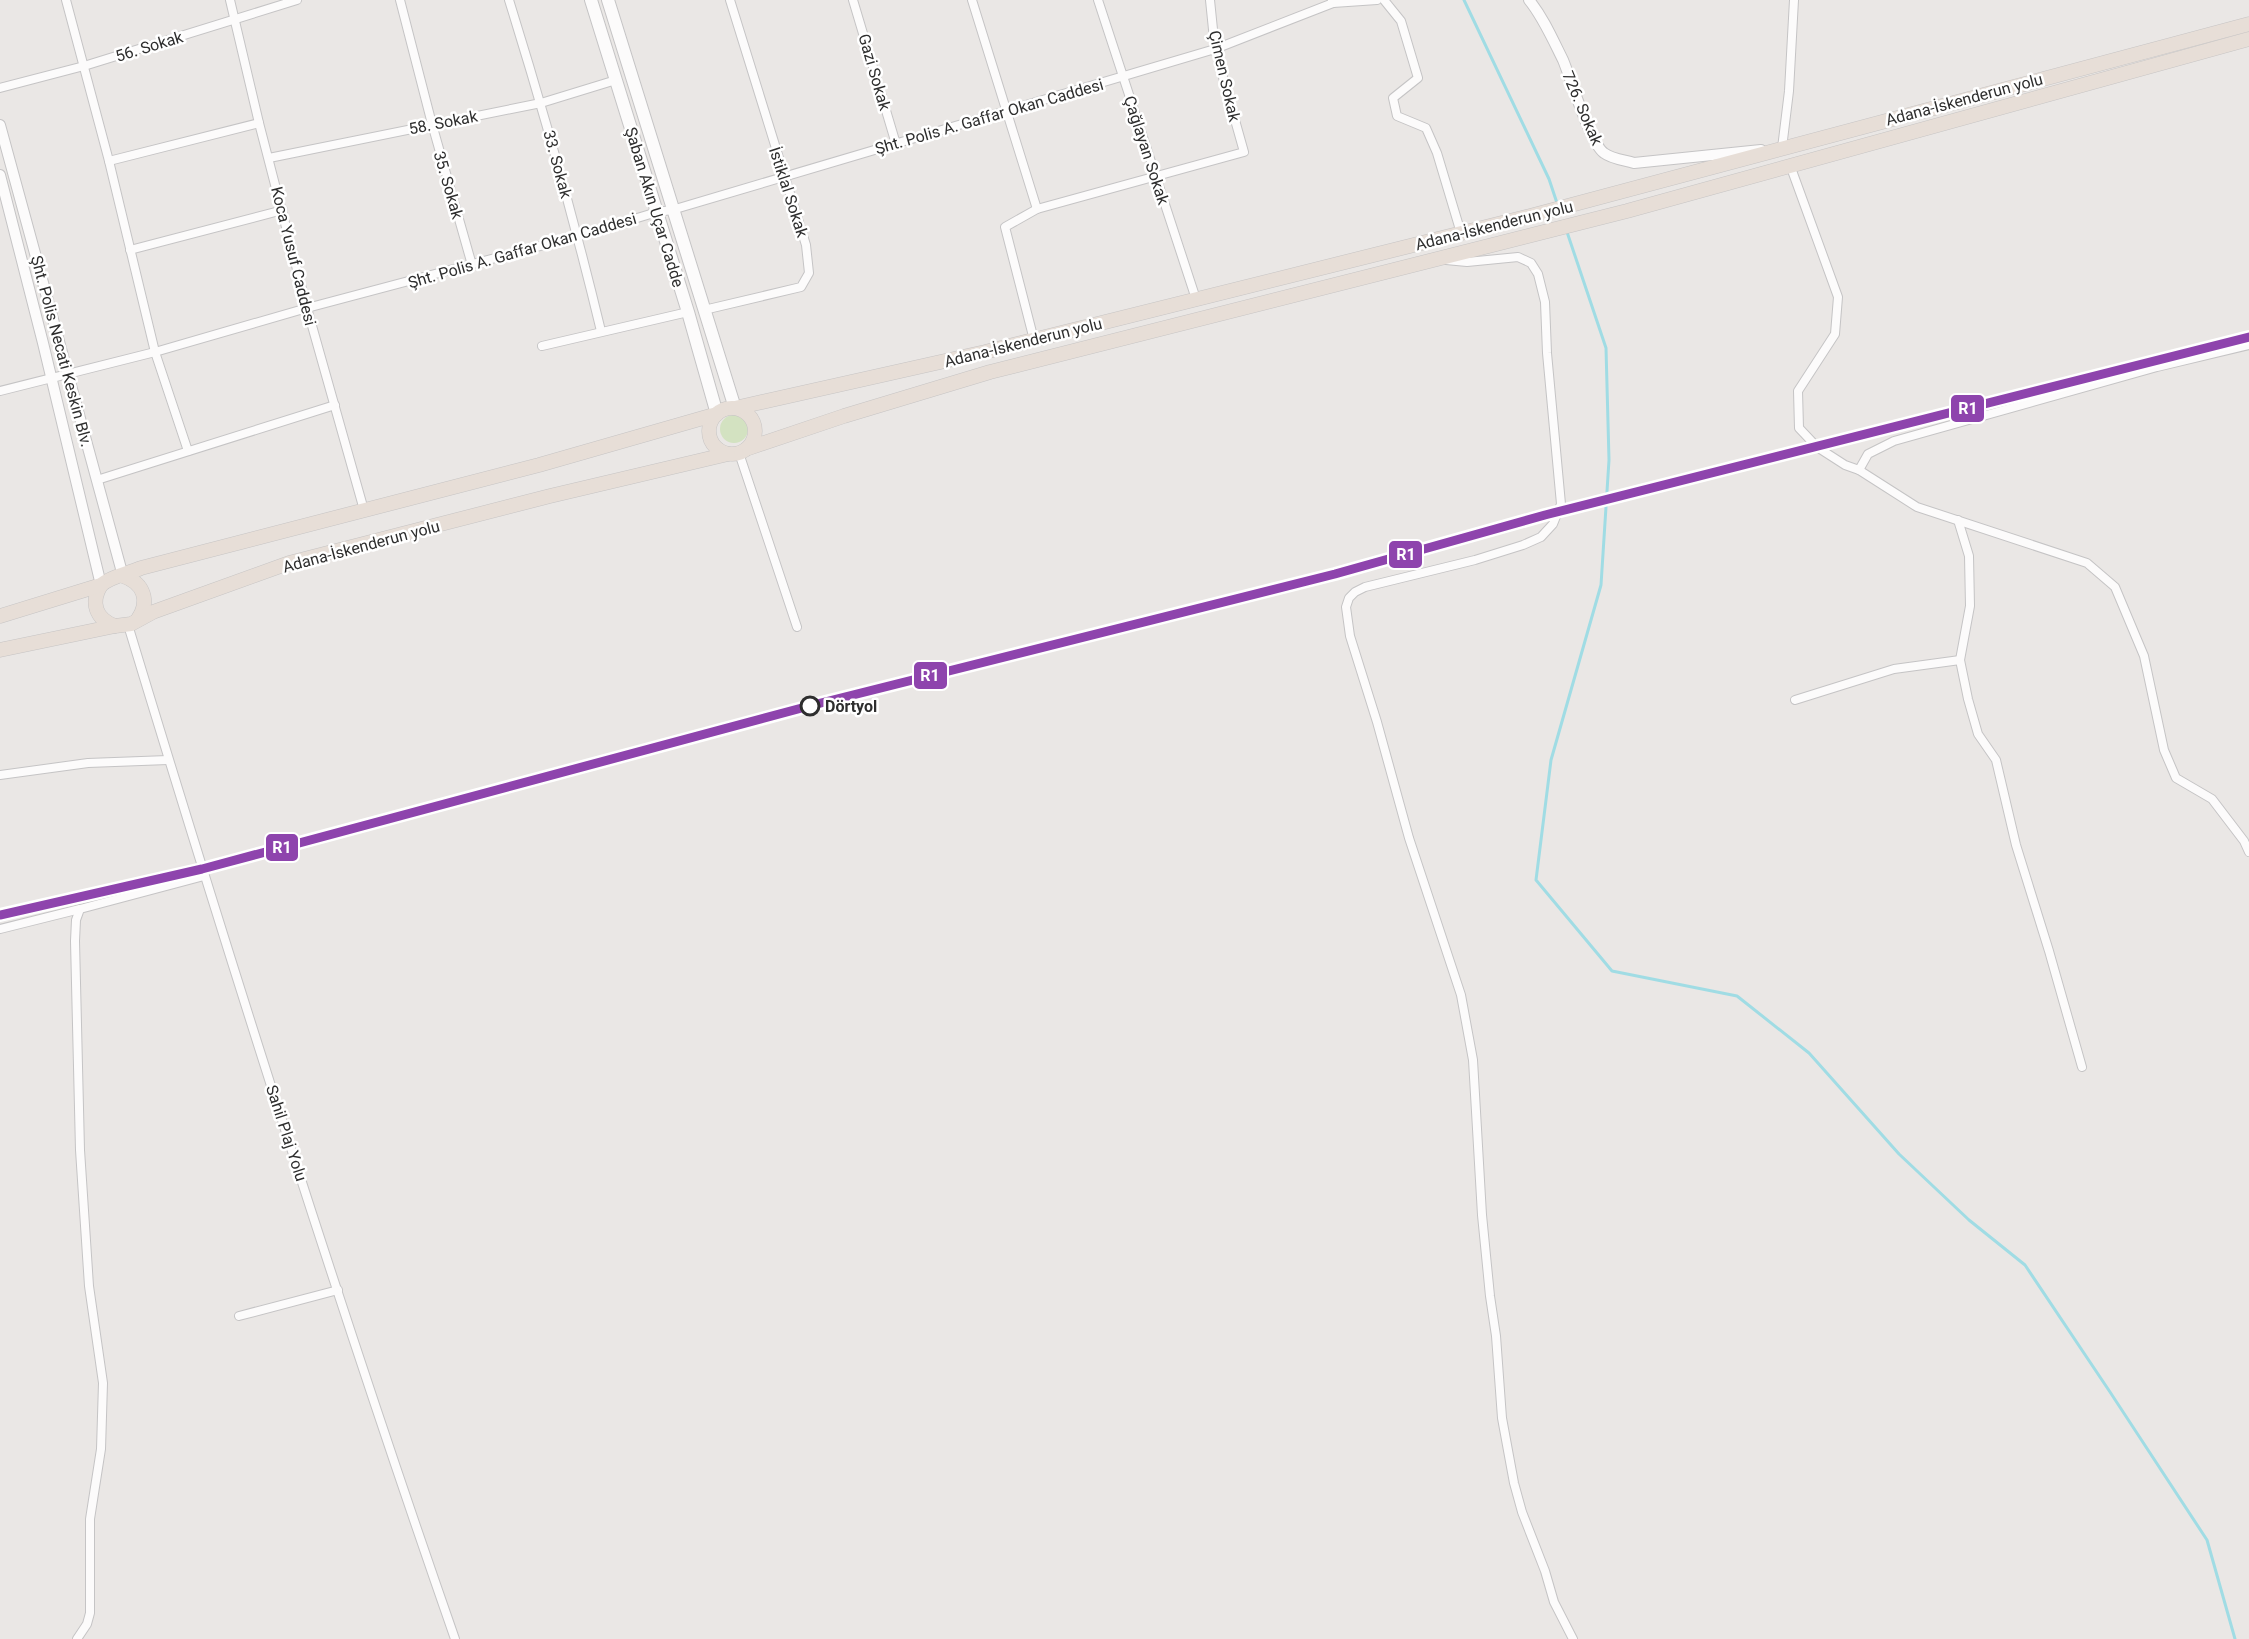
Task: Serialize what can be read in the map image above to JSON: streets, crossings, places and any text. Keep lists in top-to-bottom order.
{
  "streets": {
    "highway": ["Adana-İskenderun yolu"],
    "main road": ["Şaban Akın Uçar Cadde"],
    "street": [
      "56. Sokak",
      "Gazi Sokak",
      "Çimen Sokak",
      "726. Sokak",
      "Şht. Polis A. Gaffar Okan Caddesi",
      "58. Sokak",
      "Çağlayan Sokak",
      "33. Sokak",
      "35. Sokak",
      "İstiklal Sokak",
      "Koca Yusuf Caddesi",
      "Şht. Polis Necati Keskin Blv.",
      "Sahil Plaj Yolu"
    ]
  },
  "crossings": [
    ["56. Sokak", "Koca Yusuf Caddesi"],
    ["Gazi Sokak", "Şht. Polis A. Gaffar Okan Caddesi"],
    ["Çimen Sokak", "Şht. Polis A. Gaffar Okan Caddesi"],
    ["Çimen Sokak", "Çağlayan Sokak"],
    ["Adana-İskenderun yolu", "726. Sokak"],
    ["Adana-İskenderun yolu", "Çağlayan Sokak"],
    ["Adana-İskenderun yolu", "Şaban Akın Uçar Cadde"],
    ["Adana-İskenderun yolu", "Koca Yusuf Caddesi"],
    ["Adana-İskenderun yolu", "Şht. Polis Necati Keskin Blv."],
    ["Adana-İskenderun yolu", "Sahil Plaj Yolu"],
    ["Şht. Polis A. Gaffar Okan Caddesi", "Çağlayan Sokak"],
    ["Şht. Polis A. Gaffar Okan Caddesi", "33. Sokak"],
    ["Şht. Polis A. Gaffar Okan Caddesi", "35. Sokak"],
    ["Şht. Polis A. Gaffar Okan Caddesi", "İstiklal Sokak"],
    ["Şht. Polis A. Gaffar Okan Caddesi", "Şaban Akın Uçar Cadde"],
    ["Şht. Polis A. Gaffar Okan Caddesi", "Koca Yusuf Caddesi"],
    ["Şht. Polis A. Gaffar Okan Caddesi", "Şht. Polis Necati Keskin Blv."],
    ["58. Sokak", "33. Sokak"],
    ["58. Sokak", "35. Sokak"],
    ["58. Sokak", "Şaban Akın Uçar Cadde"],
    ["58. Sokak", "Koca Yusuf Caddesi"],
    ["Şht. Polis Necati Keskin Blv.", "Sahil Plaj Yolu"]
  ],
  "places": ["Dörtyol"],
  "lines": ["transit line R1"]
}
